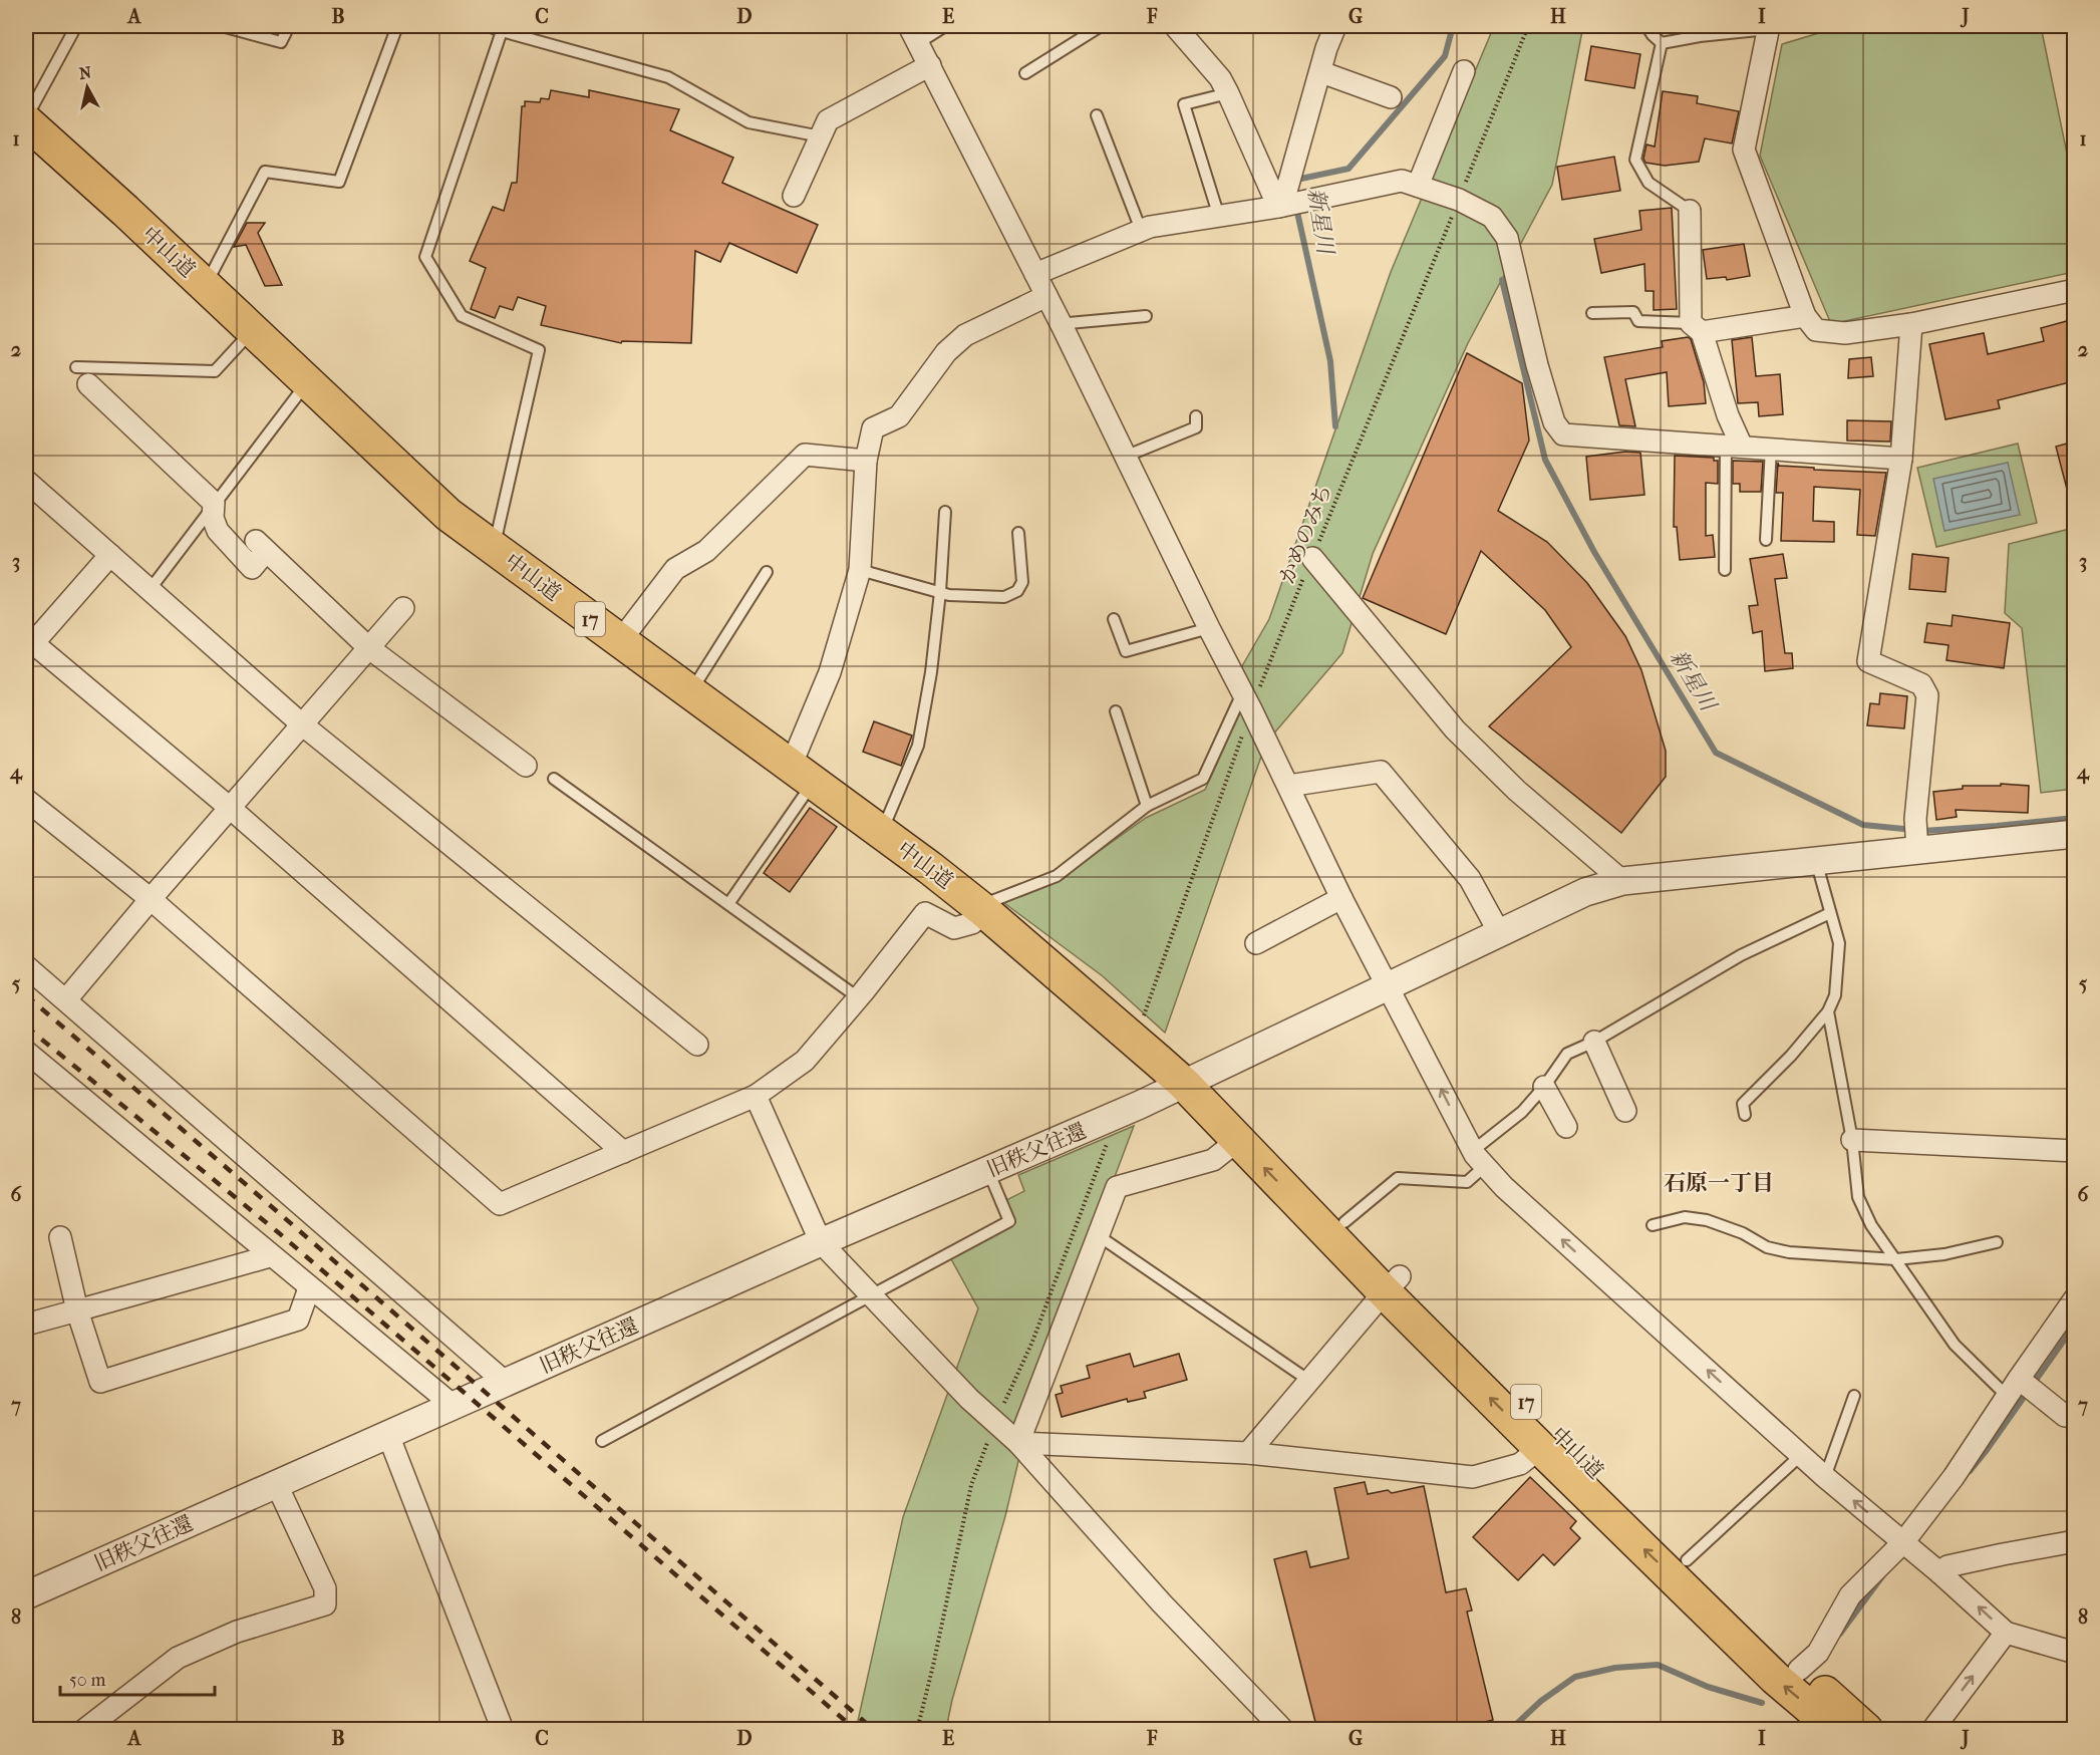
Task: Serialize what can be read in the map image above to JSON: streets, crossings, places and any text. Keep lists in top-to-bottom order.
{
  "streets": {
    "highway": ["中山道", "17"],
    "street": ["旧秩父往還"],
    "path": ["かめのみち"]
  },
  "crossings": [
    ["中山道", "旧秩父往還"]
  ],
  "districts": ["石原一丁目"],
  "water": ["新星川"],
  "scale_bar": "50 m",
  "north": "top",
  "grid": {
    "columns": [
      "A",
      "B",
      "C",
      "D",
      "E",
      "F",
      "G",
      "H",
      "I",
      "J"
    ],
    "rows": [
      "1",
      "2",
      "3",
      "4",
      "5",
      "6",
      "7",
      "8"
    ]
  }
}
